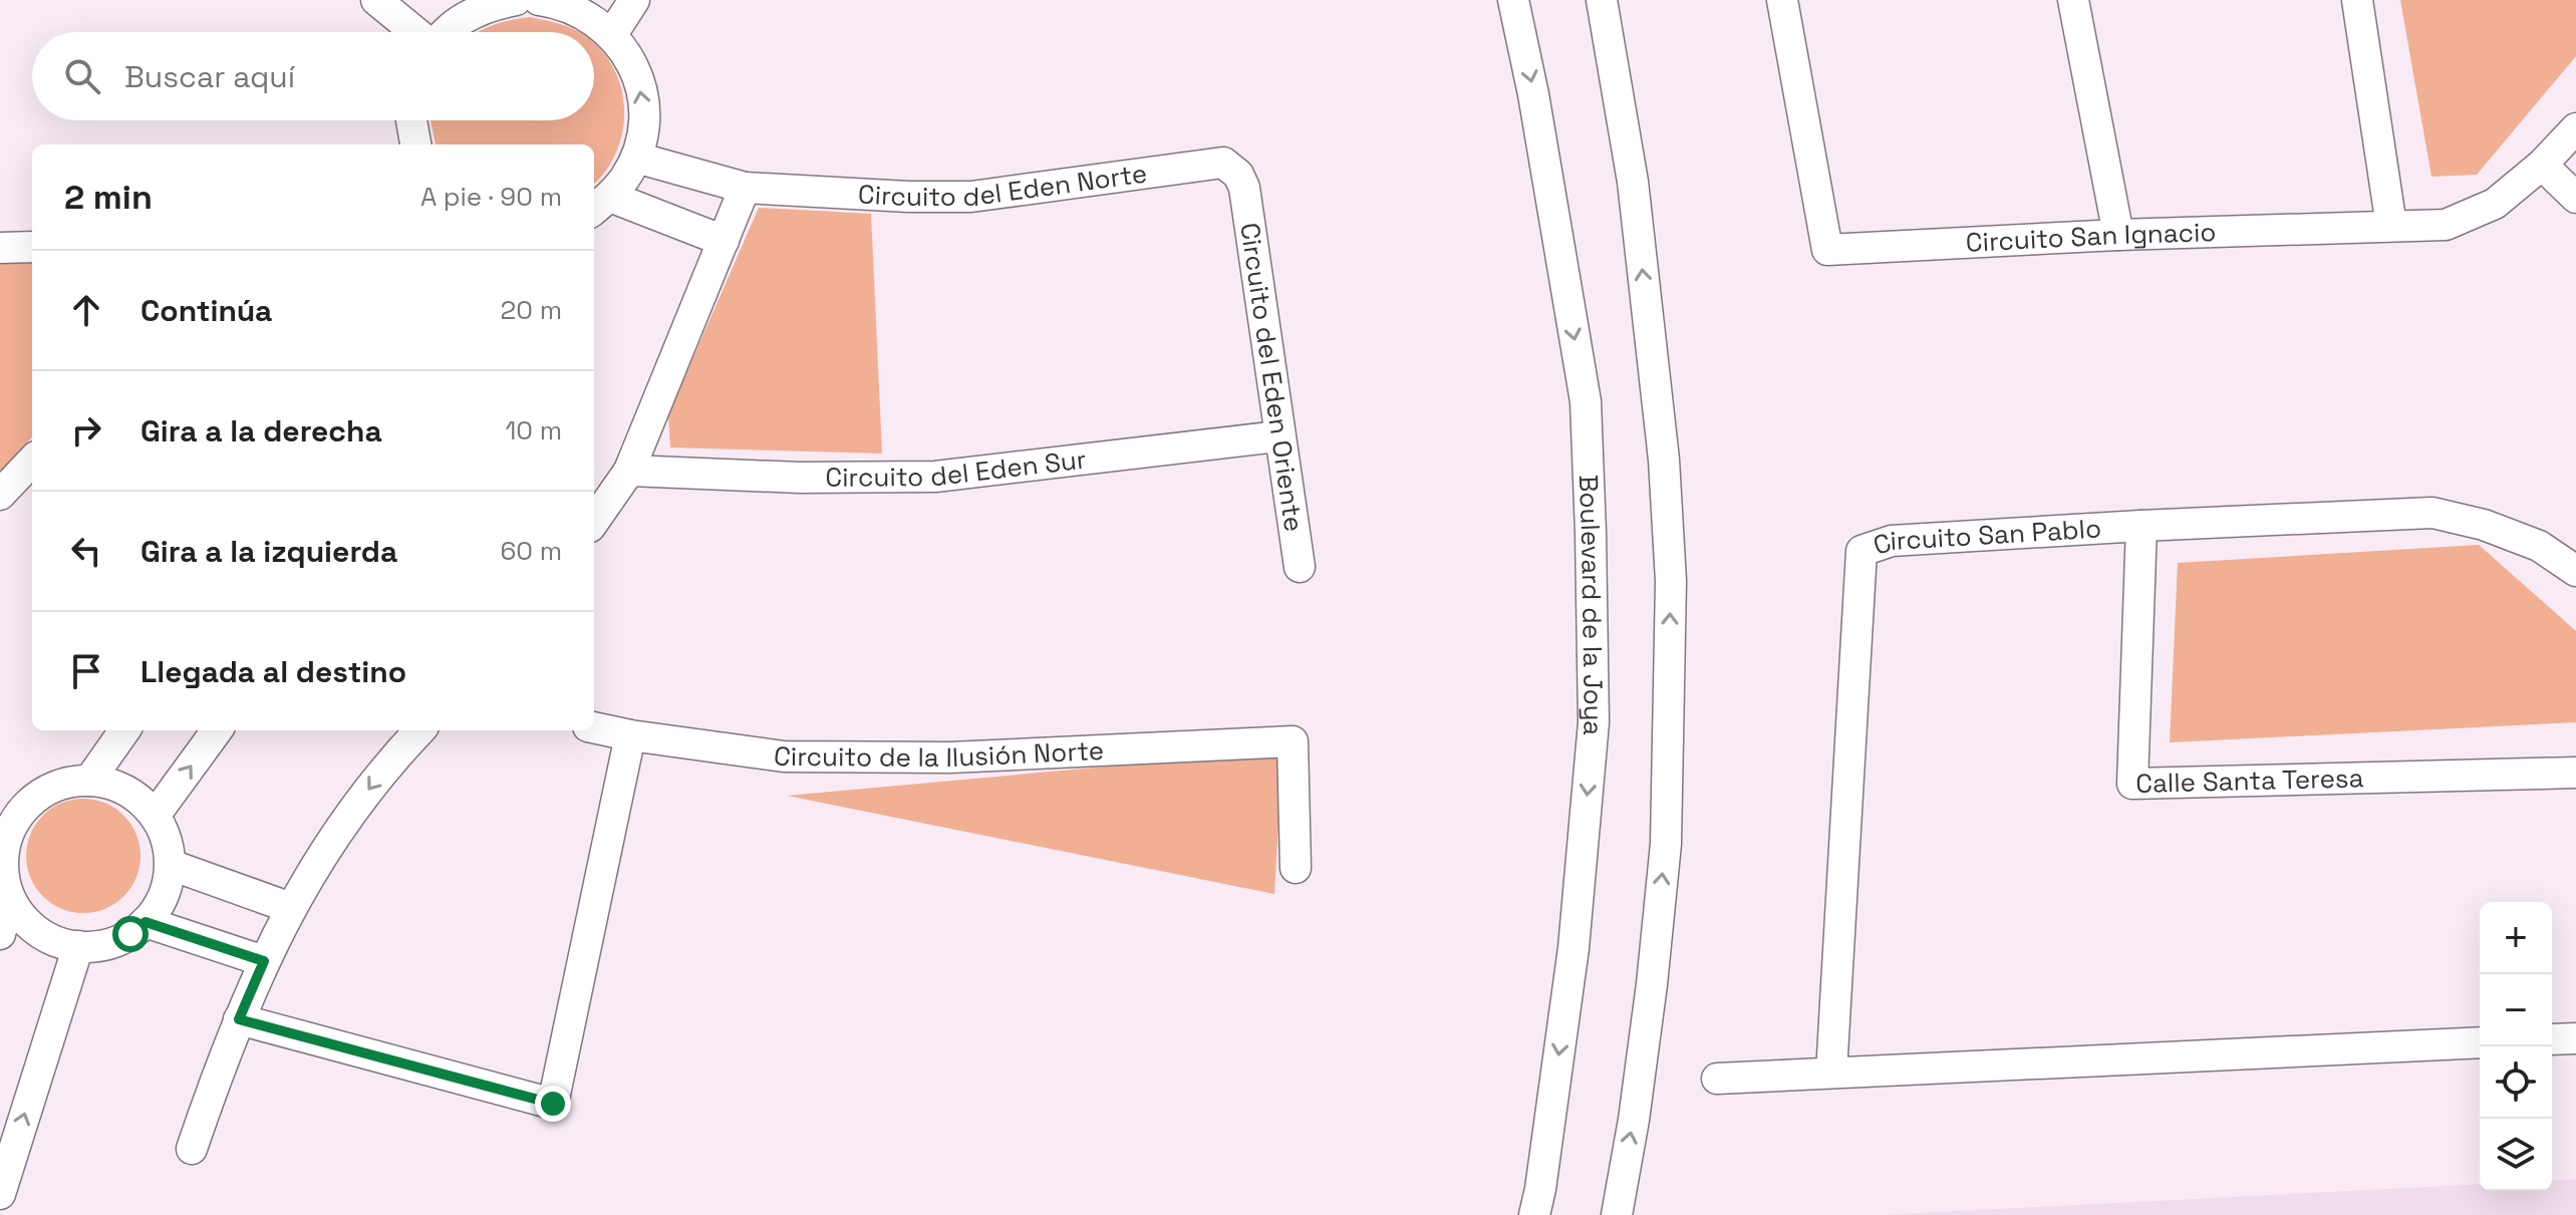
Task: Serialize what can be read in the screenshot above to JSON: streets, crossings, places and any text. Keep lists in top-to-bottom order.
{
  "streets": {
    "street": [
      "Circuito del Eden Norte",
      "Circuito San Ignacio",
      "Circuito del Eden Oriente",
      "Circuito del Eden Sur",
      "Circuito San Pablo",
      "Boulevard de la Joya",
      "Circuito de la Ilusión Norte",
      "Calle Santa Teresa"
    ]
  },
  "crossings": [
    ["Circuito del Eden Norte", "Circuito del Eden Oriente"],
    ["Circuito del Eden Oriente", "Circuito del Eden Sur"],
    ["Circuito San Pablo", "Calle Santa Teresa"]
  ],
  "page": {
    "search": "Buscar aquí",
    "heading": ["2 min", "A pie · 90 m"],
    "list": [
      ["Continúa", "20 m"],
      ["Gira a la derecha", "10 m"],
      ["Gira a la izquierda", "60 m"],
      "Llegada al destino"
    ],
    "map_buttons": ["+", "−"]
  }
}
